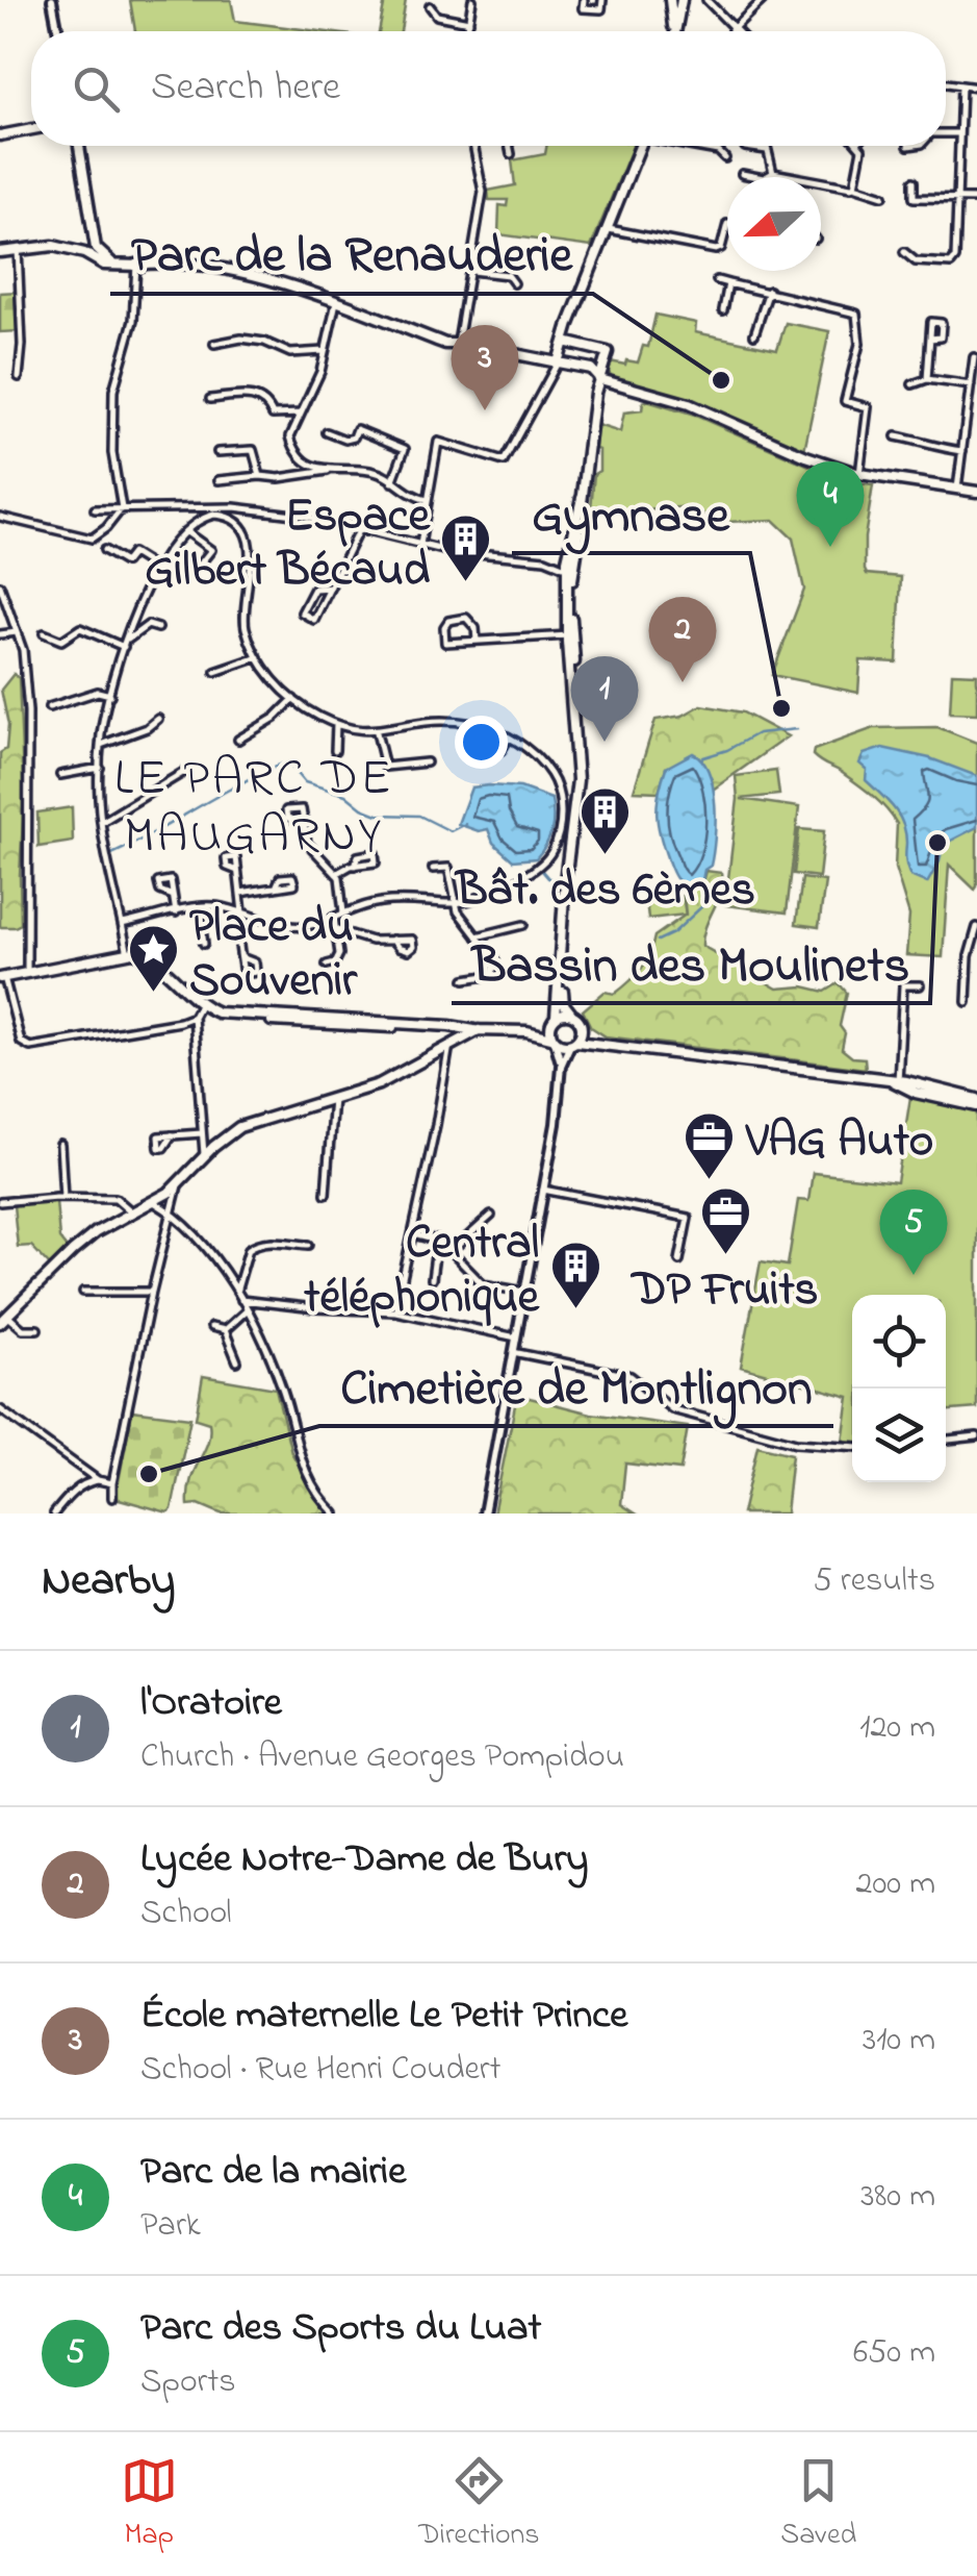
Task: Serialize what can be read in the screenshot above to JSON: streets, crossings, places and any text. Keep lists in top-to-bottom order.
{
  "districts": ["LE PARC DE MAUGARNY"],
  "places": {
    "other": [
      "Parc de la Renauderie",
      "Gymnase",
      "Bassin des Moulinets",
      "Cimetière de Montlignon"
    ],
    "building": ["Espace Gilbert Bécaud", "Bât. des 6èmes", "Central téléphonique"],
    "place": ["Place du Souvenir"],
    "office": ["VAG Auto", "DP Fruits"]
  },
  "north": "left",
  "page": {
    "search": "Search here",
    "pins": [
      "3",
      "4",
      "2",
      "1",
      "5"
    ],
    "heading": ["Nearby", "5 results"],
    "list": [
      {
        "mark": "1",
        "name": "l'Oratoire",
        "note": "Church · Avenue Georges Pompidou",
        "value": "120 m"
      },
      {
        "mark": "2",
        "name": "Lycée Notre-Dame de Bury",
        "note": "School",
        "value": "200 m"
      },
      {
        "mark": "3",
        "name": "École maternelle Le Petit Prince",
        "note": "School · Rue Henri Coudert",
        "value": "310 m"
      },
      {
        "mark": "4",
        "name": "Parc de la mairie",
        "note": "Park",
        "value": "380 m"
      },
      {
        "mark": "5",
        "name": "Parc des Sports du Luat",
        "note": "Sports",
        "value": "650 m"
      }
    ],
    "nav": ["Map", "Directions", "Saved"]
  }
}
